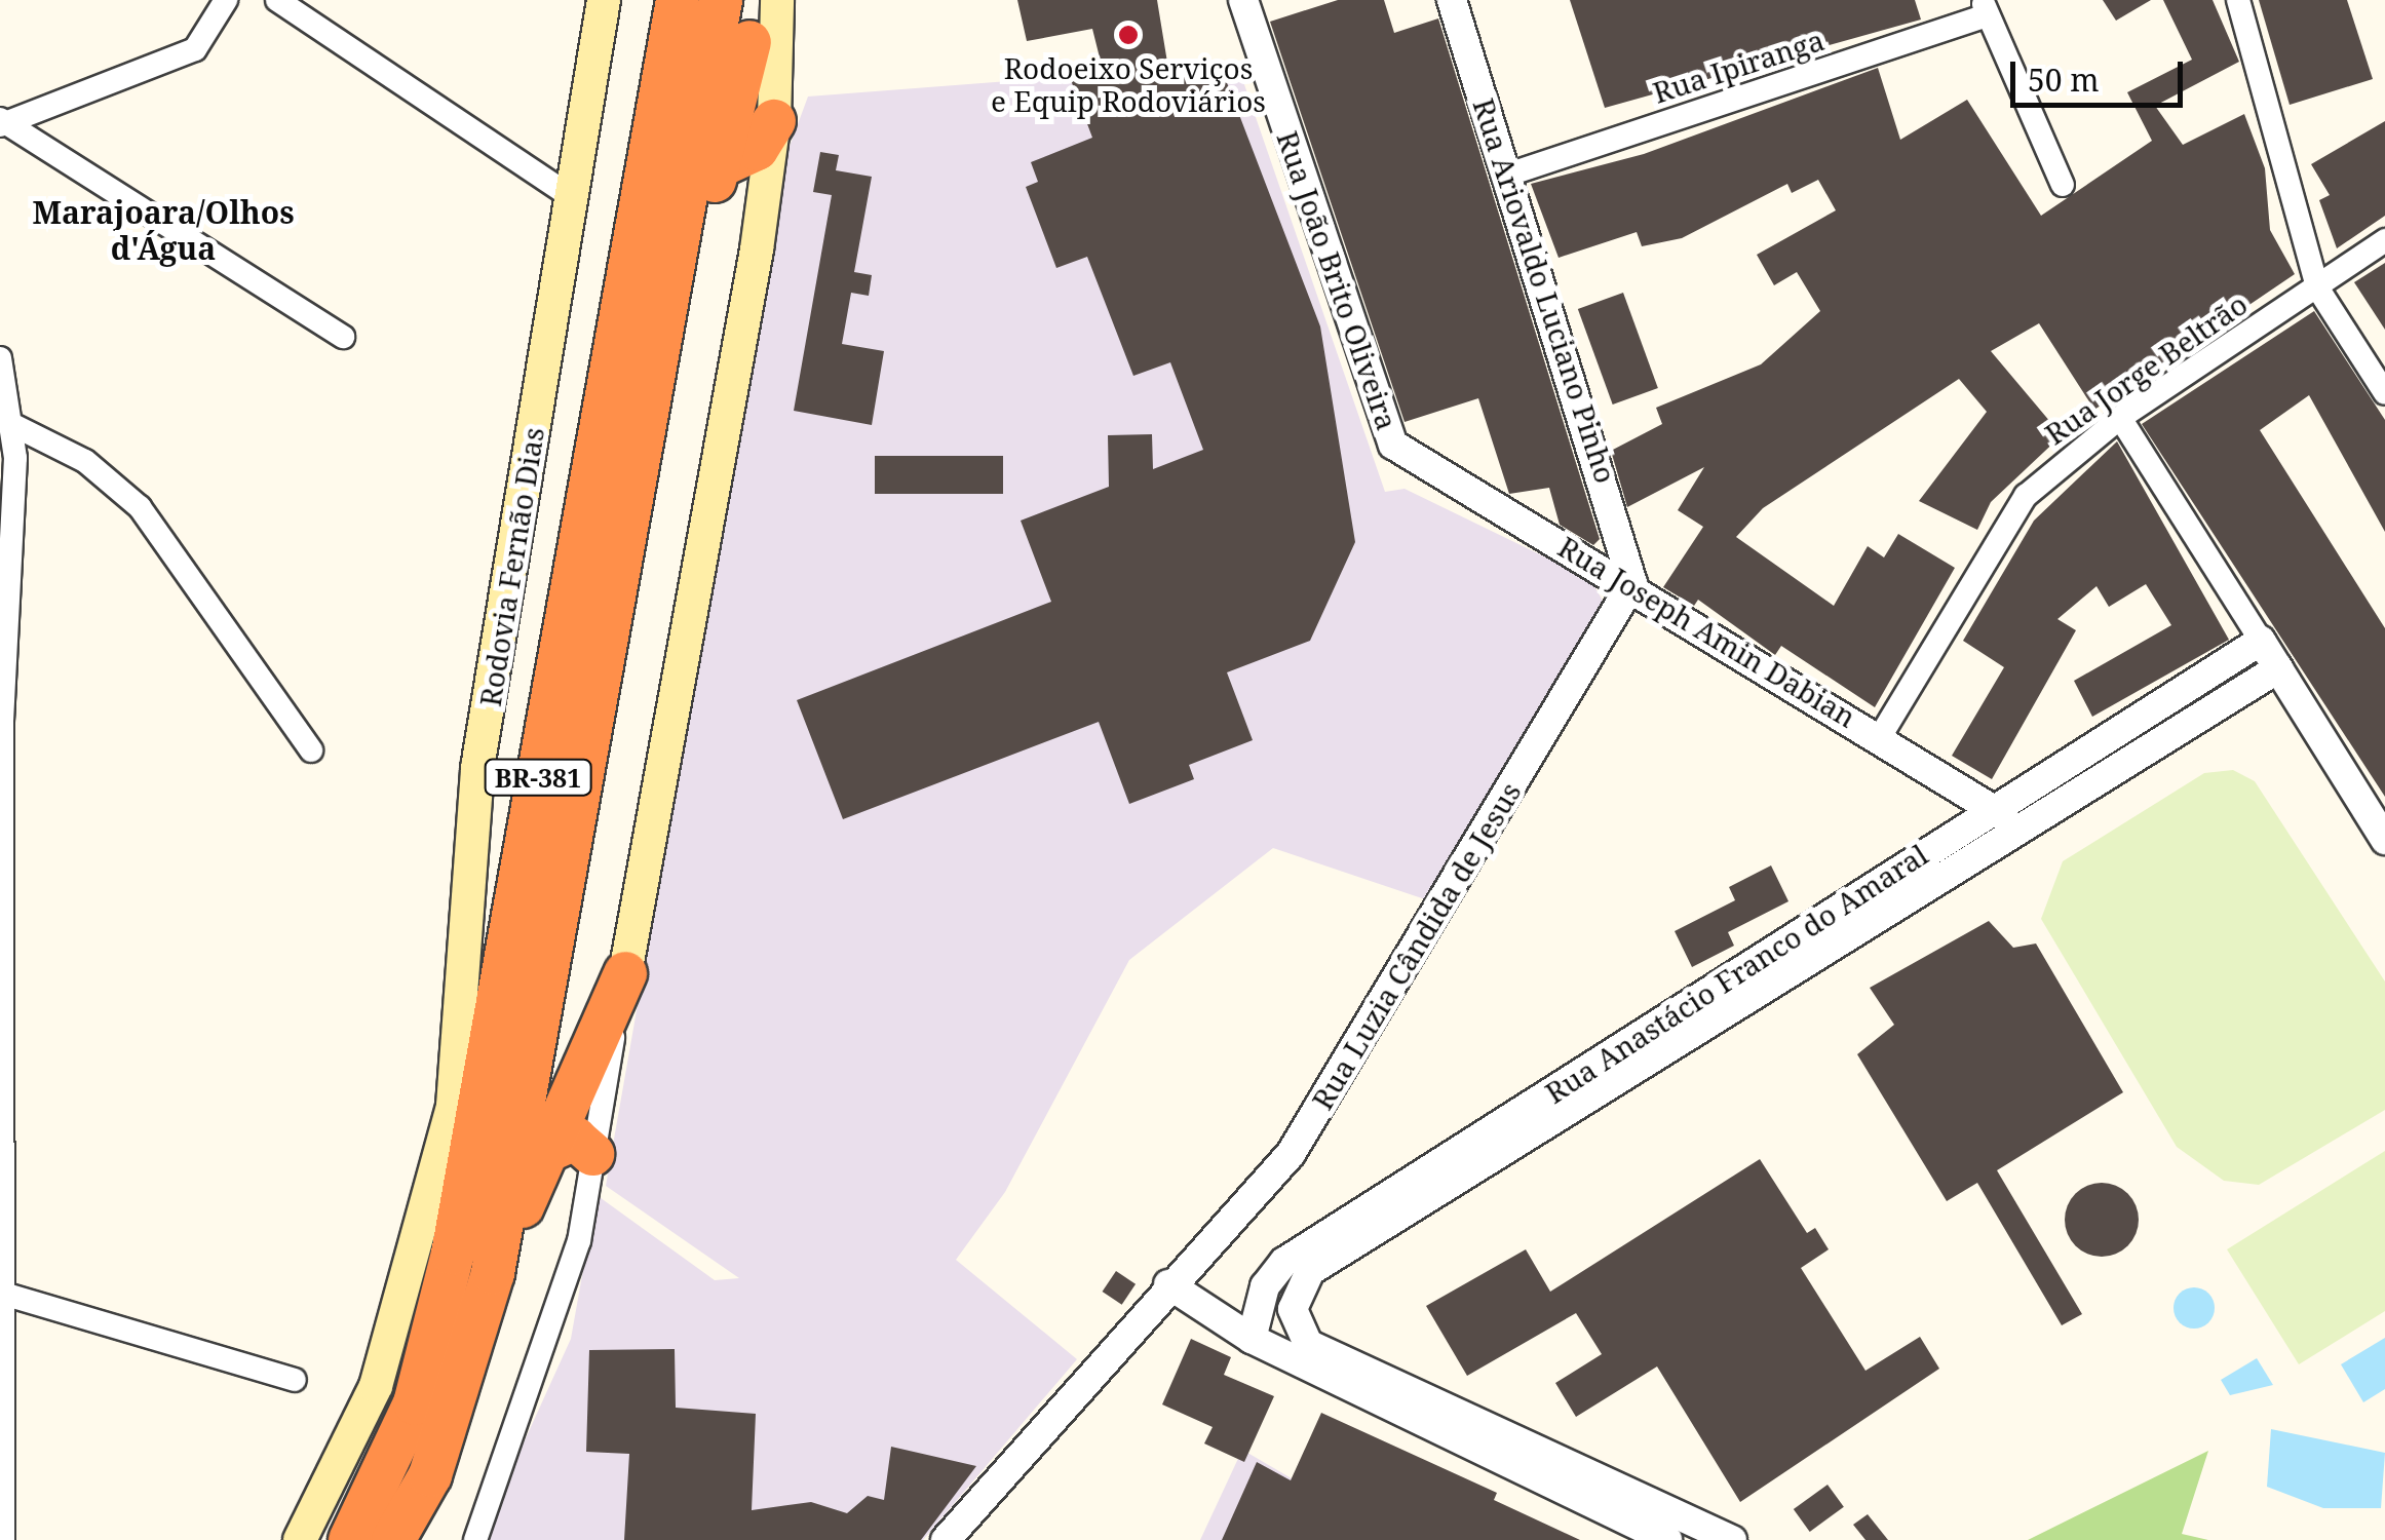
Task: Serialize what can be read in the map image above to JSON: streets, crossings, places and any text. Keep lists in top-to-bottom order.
{
  "streets": {
    "highway": ["BR-381"],
    "main road": ["Rodovia Fernão Dias"],
    "street": [
      "Rua Ipiranga",
      "Rua João Brito Oliveira",
      "Rua Ariovaldo Luciano Pinho",
      "Rua Jorge Beltrão",
      "Rua Joseph Amin Dabian",
      "Rua Luzia Cândida de Jesus",
      "Rua Anastácio Franco do Amaral"
    ]
  },
  "crossings": [
    ["Rua Ipiranga", "Rua Ariovaldo Luciano Pinho"],
    ["Rua João Brito Oliveira", "Rua Joseph Amin Dabian"],
    ["Rua Ariovaldo Luciano Pinho", "Rua Joseph Amin Dabian"],
    ["Rua Ariovaldo Luciano Pinho", "Rua Luzia Cândida de Jesus"],
    ["Rua Jorge Beltrão", "Rua Joseph Amin Dabian"],
    ["Rua Joseph Amin Dabian", "Rua Luzia Cândida de Jesus"],
    ["Rua Joseph Amin Dabian", "Rua Anastácio Franco do Amaral"]
  ],
  "districts": ["Marajoara/Olhos d'Água"],
  "places": ["Rodoeixo Serviços e Equip Rodoviários"],
  "scale_bar": "50 m"
}
